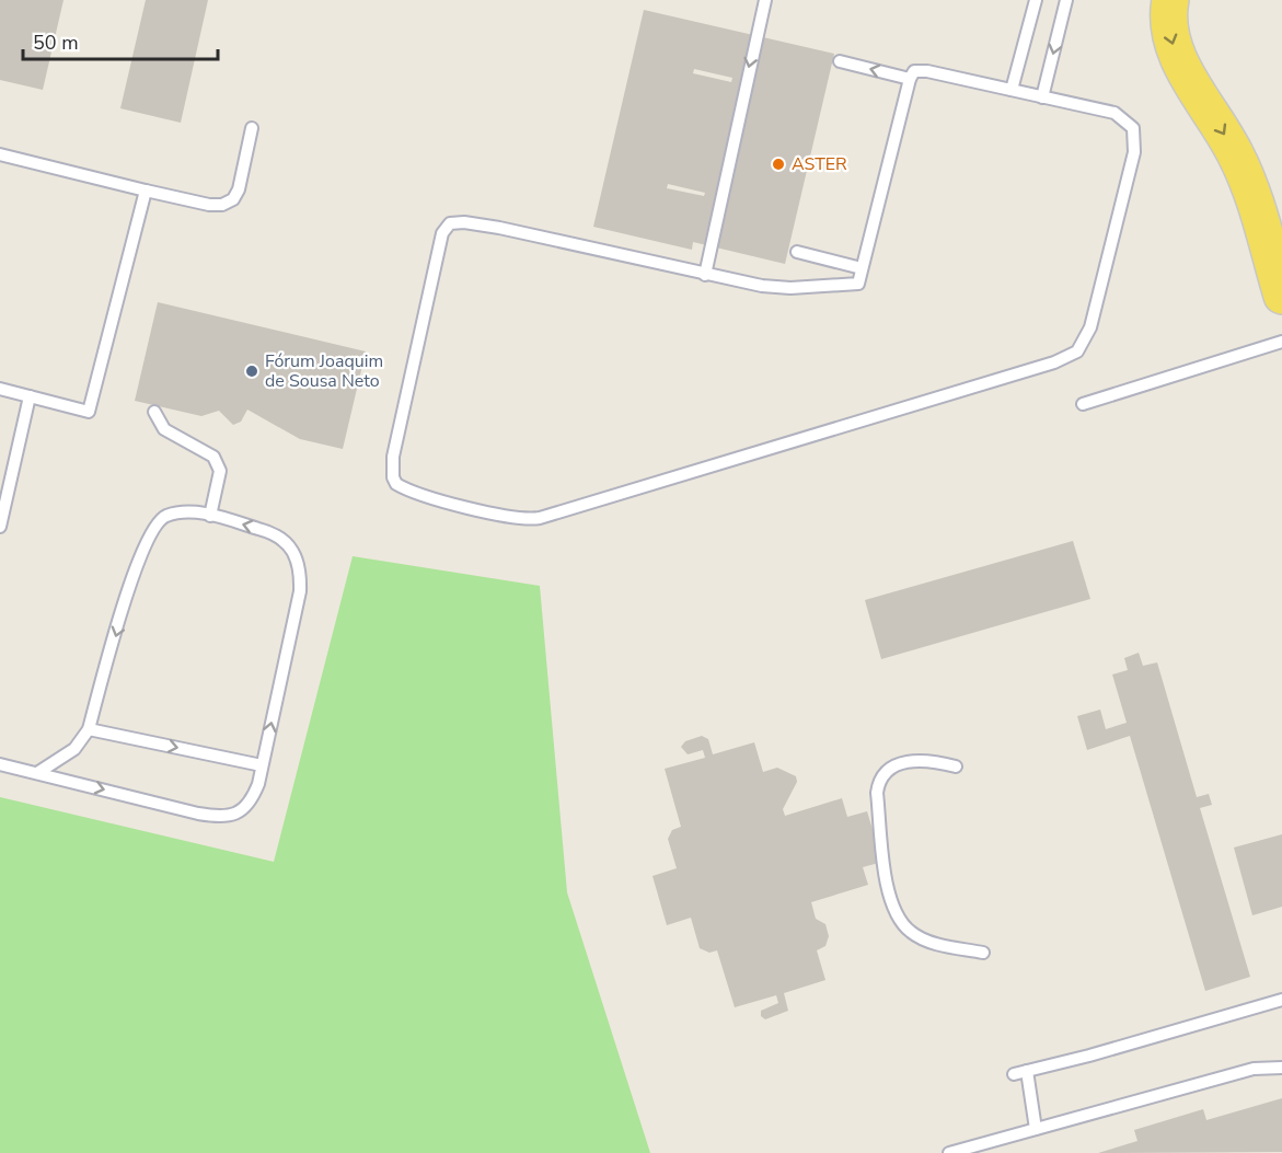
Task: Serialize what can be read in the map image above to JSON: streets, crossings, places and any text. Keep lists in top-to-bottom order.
{
  "places": ["ASTER", "Fórum Joaquim de Sousa Neto"],
  "scale_bar": "50 m"
}
